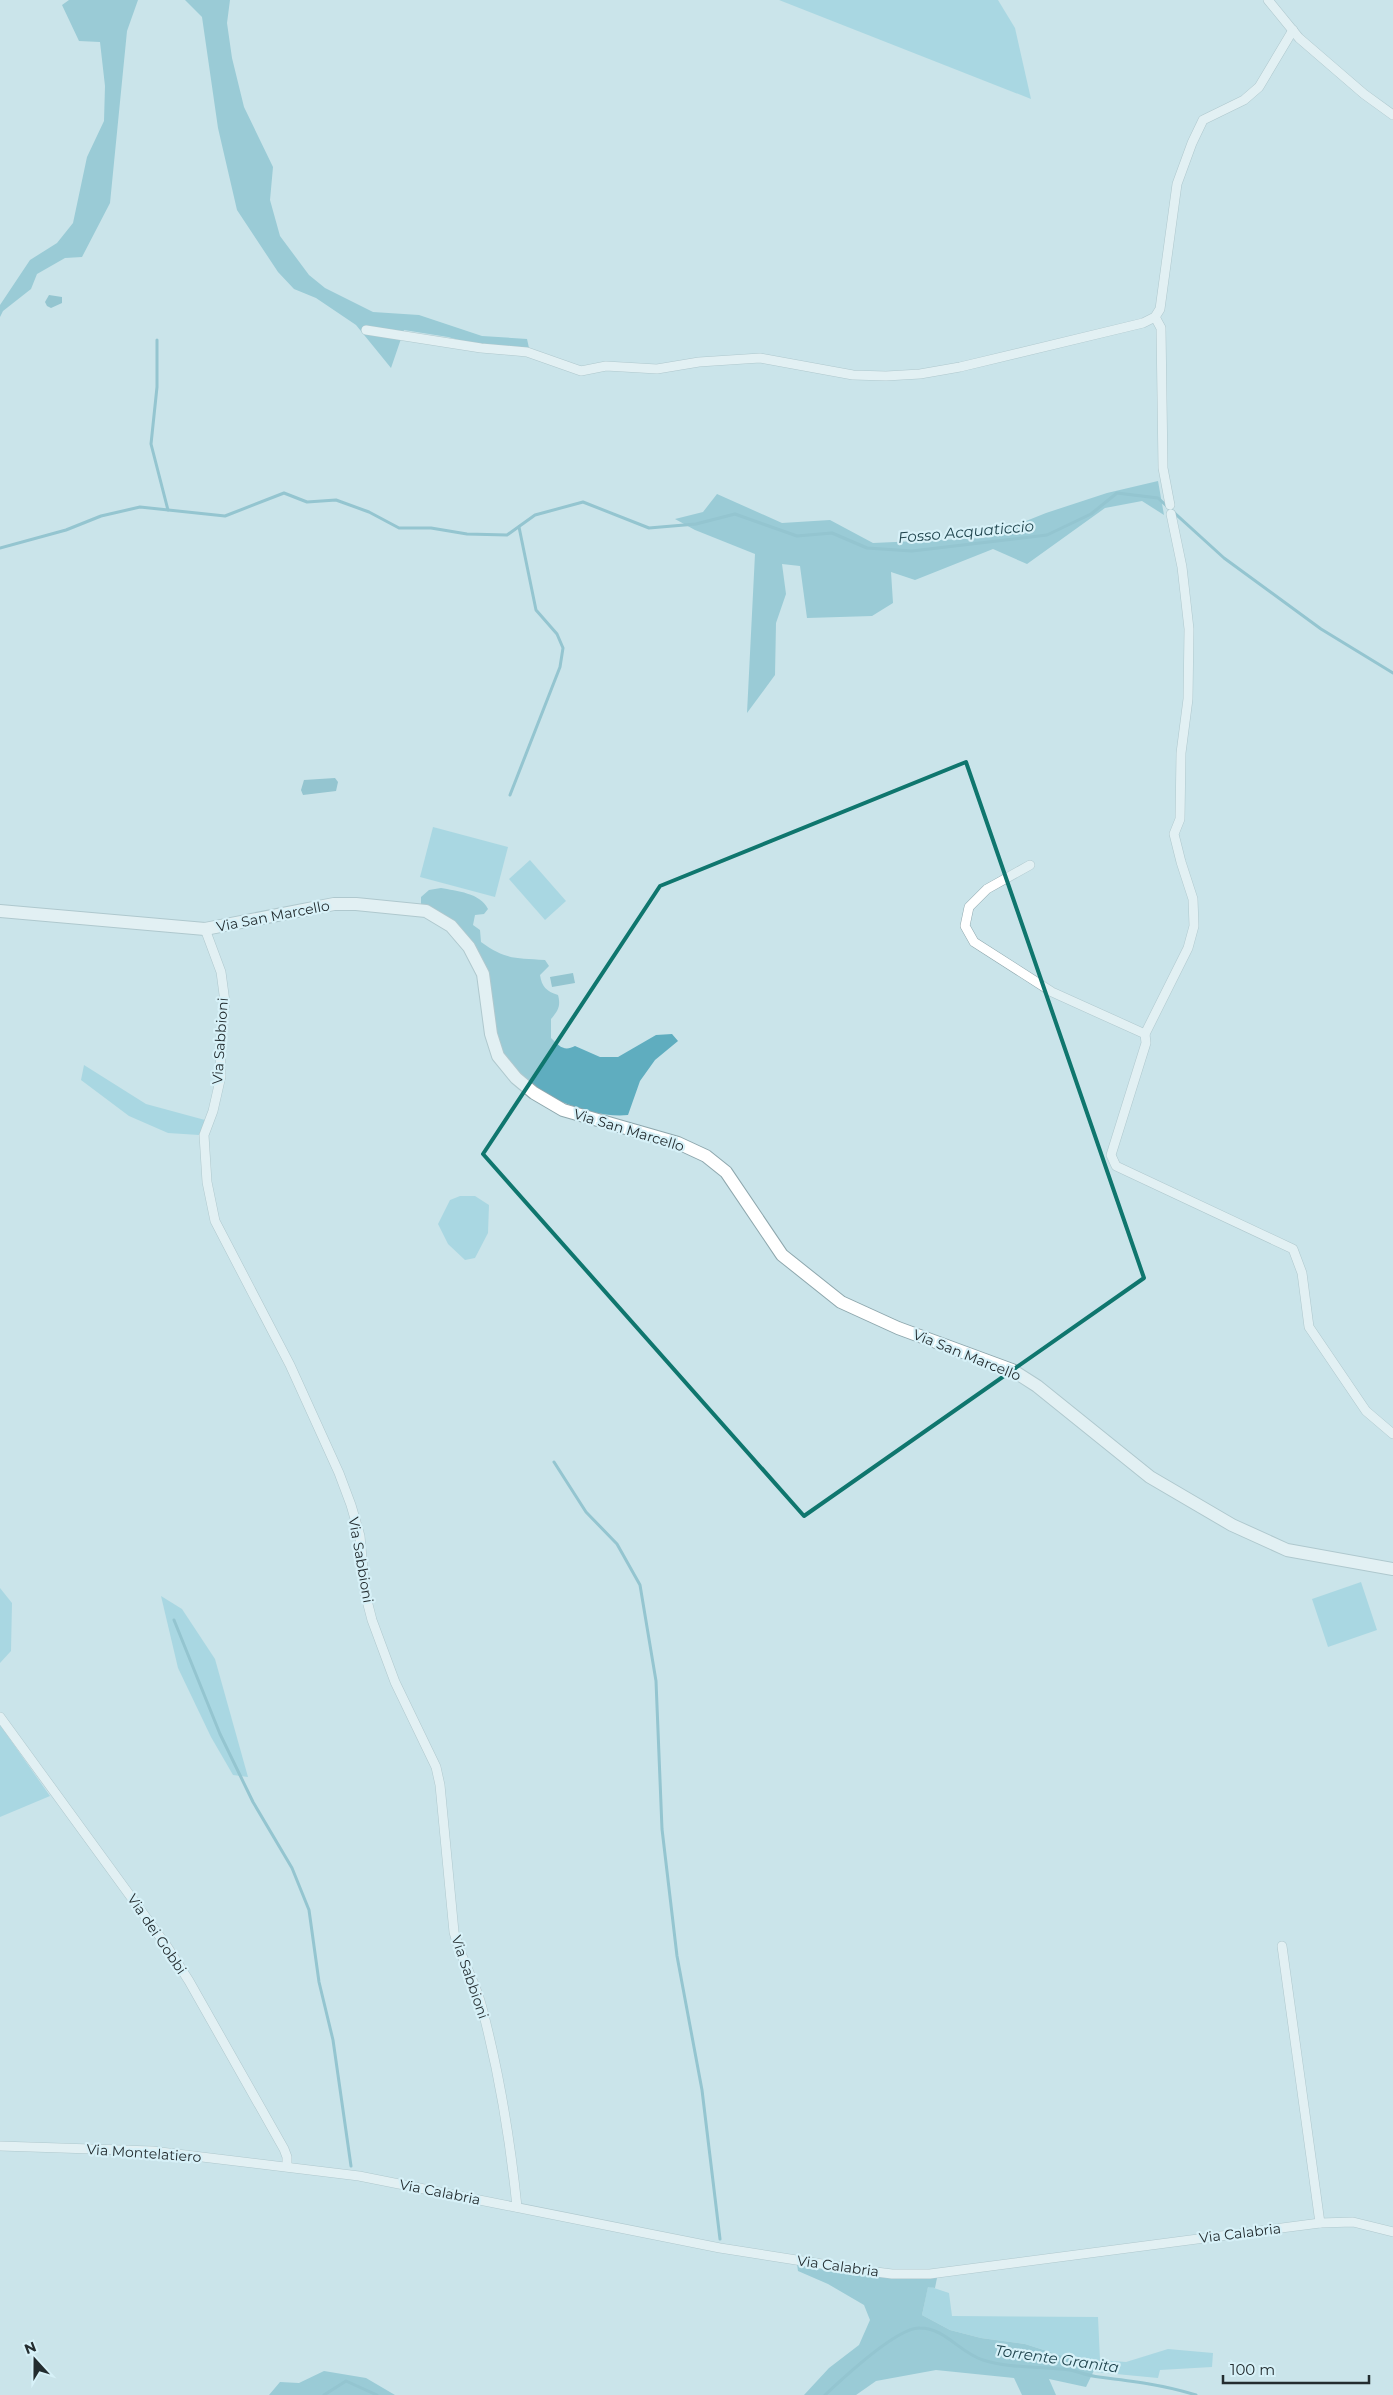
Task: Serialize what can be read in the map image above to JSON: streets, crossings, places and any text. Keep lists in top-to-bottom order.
{
  "streets": {
    "main road": ["Via San Marcello"],
    "street": [
      "Via Sabbioni",
      "Via dei Gobbi",
      "Via Montelatiero",
      "Via Calabria"
    ]
  },
  "crossings": [
    ["Via San Marcello", "Via Sabbioni"],
    ["Via Sabbioni", "Via Calabria"],
    ["Via dei Gobbi", "Via Montelatiero"],
    ["Via dei Gobbi", "Via Calabria"],
    ["Via Montelatiero", "Via Calabria"]
  ],
  "water": ["Fosso Acquaticcio", "Torrente Granita"],
  "scale_bar": "100 m",
  "north": "top"
}
